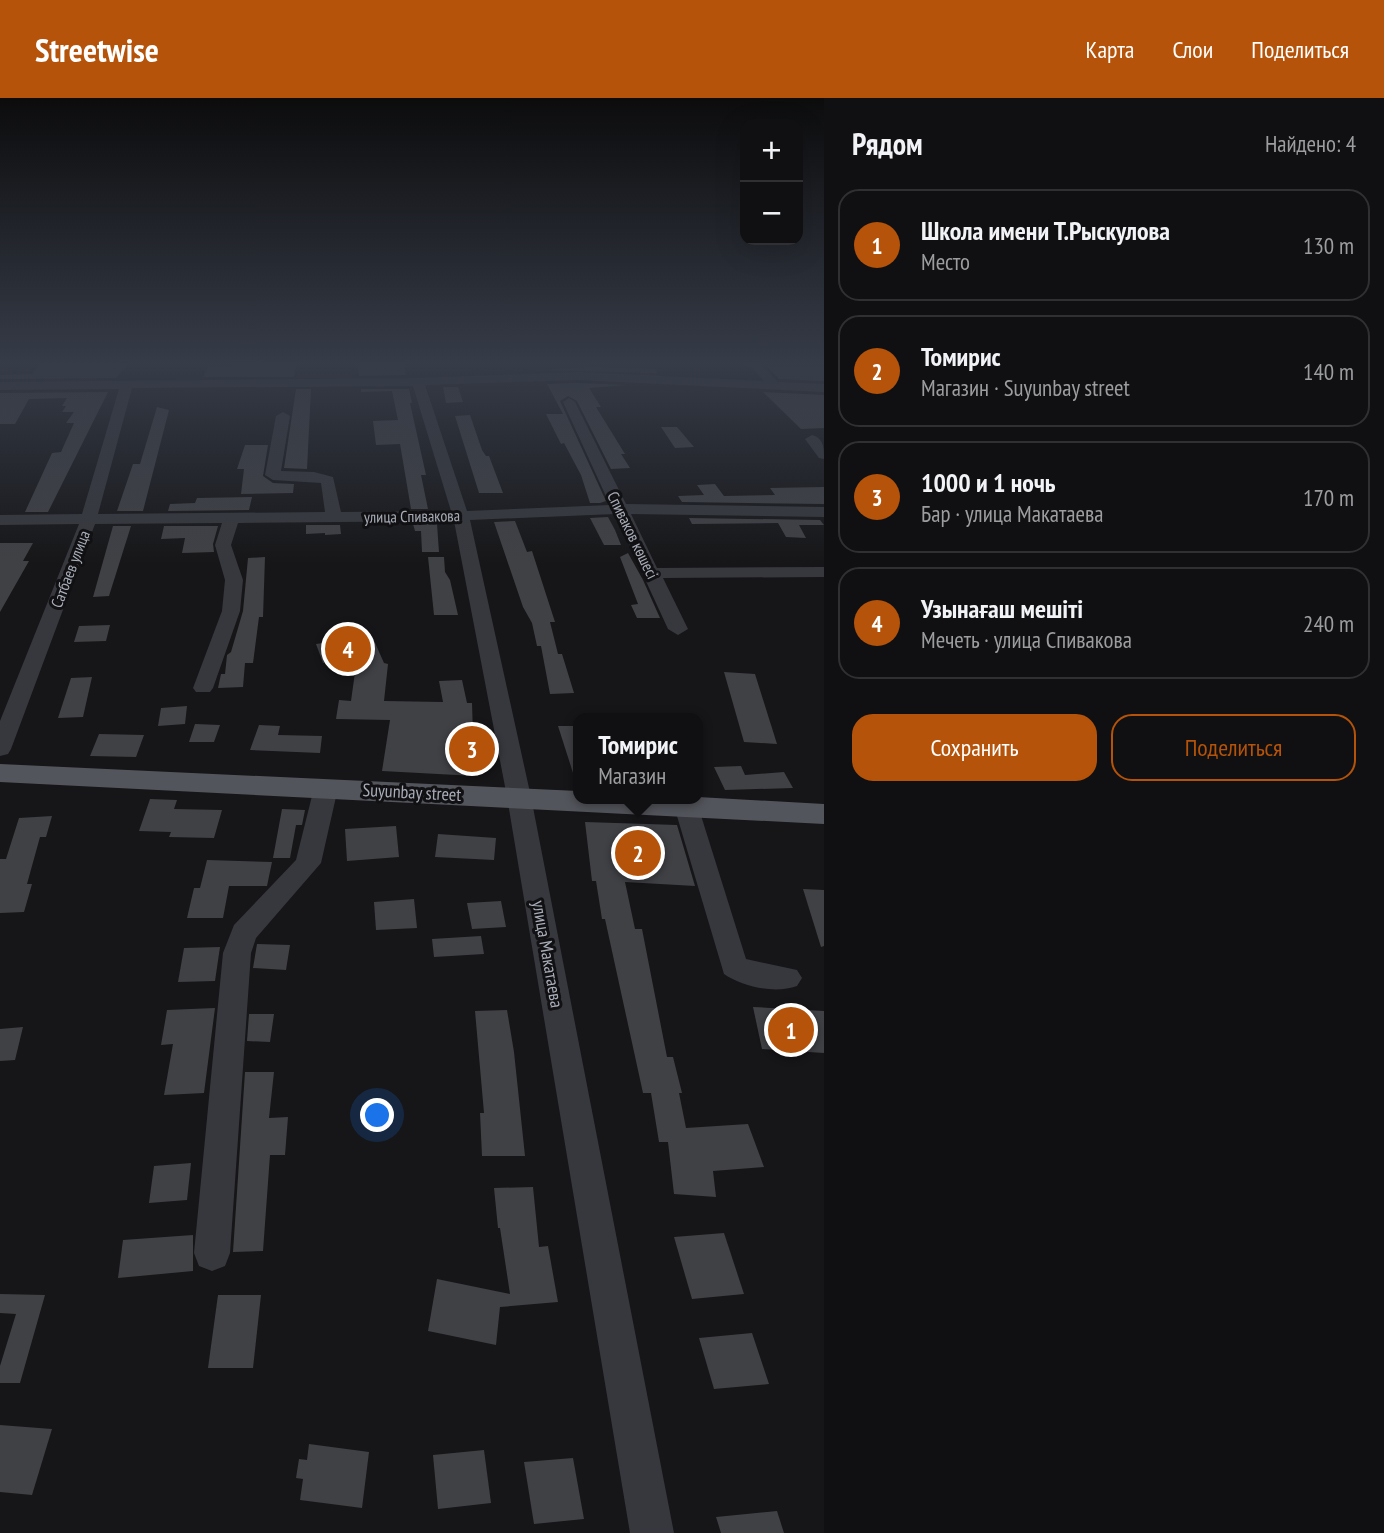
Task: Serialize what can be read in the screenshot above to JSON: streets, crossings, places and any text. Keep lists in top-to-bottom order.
{
  "streets": {
    "main road": ["Suyunbay street"],
    "street": [
      "улица Спивакова",
      "Спиваков көшесі",
      "Сатбаев улица",
      "улица Макатаева"
    ]
  },
  "crossings": [
    ["улица Спивакова", "Спиваков көшесі"],
    ["улица Спивакова", "Сатбаев улица"],
    ["улица Спивакова", "улица Макатаева"],
    ["Suyunbay street", "улица Макатаева"]
  ],
  "page": {
    "header": "Streetwise",
    "nav": ["Карта", "Слои", "Поделиться"],
    "heading": ["Рядом", "Найдено: 4"],
    "map_buttons": ["+", "−"],
    "list": [
      {
        "mark": "1",
        "name": "Школа имени Т.Рыскулова",
        "note": "Место",
        "value": "130 m"
      },
      {
        "mark": "2",
        "name": "Томирис",
        "note": "Магазин · Suyunbay street",
        "value": "140 m"
      },
      {
        "mark": "3",
        "name": "1000 и 1 ночь",
        "note": "Бар · улица Макатаева",
        "value": "170 m"
      },
      {
        "mark": "4",
        "name": "Узынағаш мешіті",
        "note": "Мечеть · улица Спивакова",
        "value": "240 m"
      }
    ],
    "pins": [
      "4",
      "3",
      "2",
      "1"
    ],
    "buttons": ["Сохранить", "Поделиться"],
    "popup": ["Томирис", "Магазин"]
  }
}
